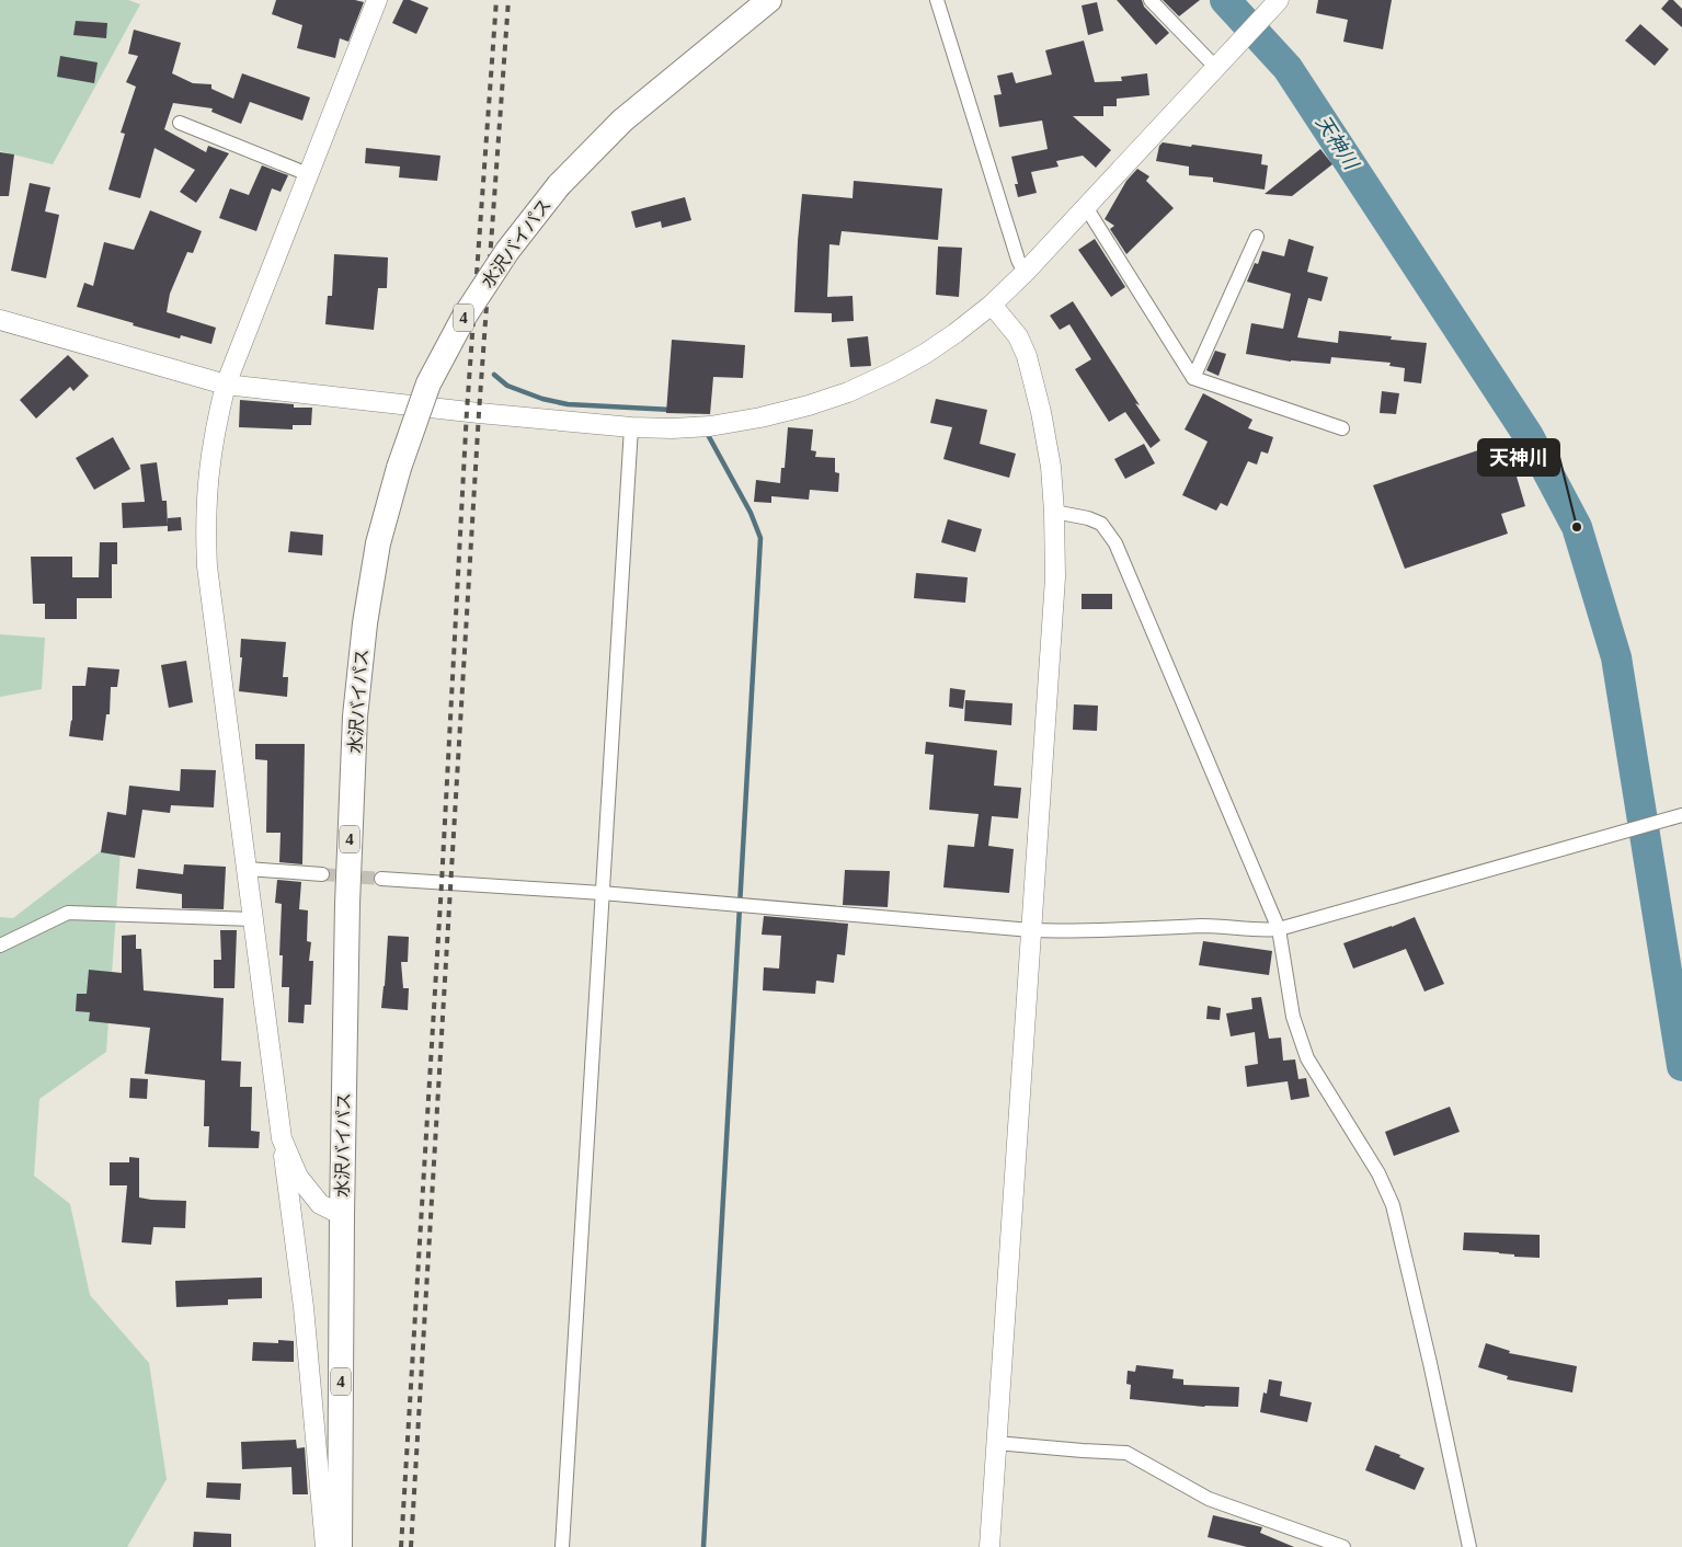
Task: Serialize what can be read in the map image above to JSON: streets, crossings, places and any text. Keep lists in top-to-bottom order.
{
  "streets": {
    "highway": ["水沢バイパス", "4"]
  },
  "water": ["天神川"],
  "places": ["天神川"]
}
